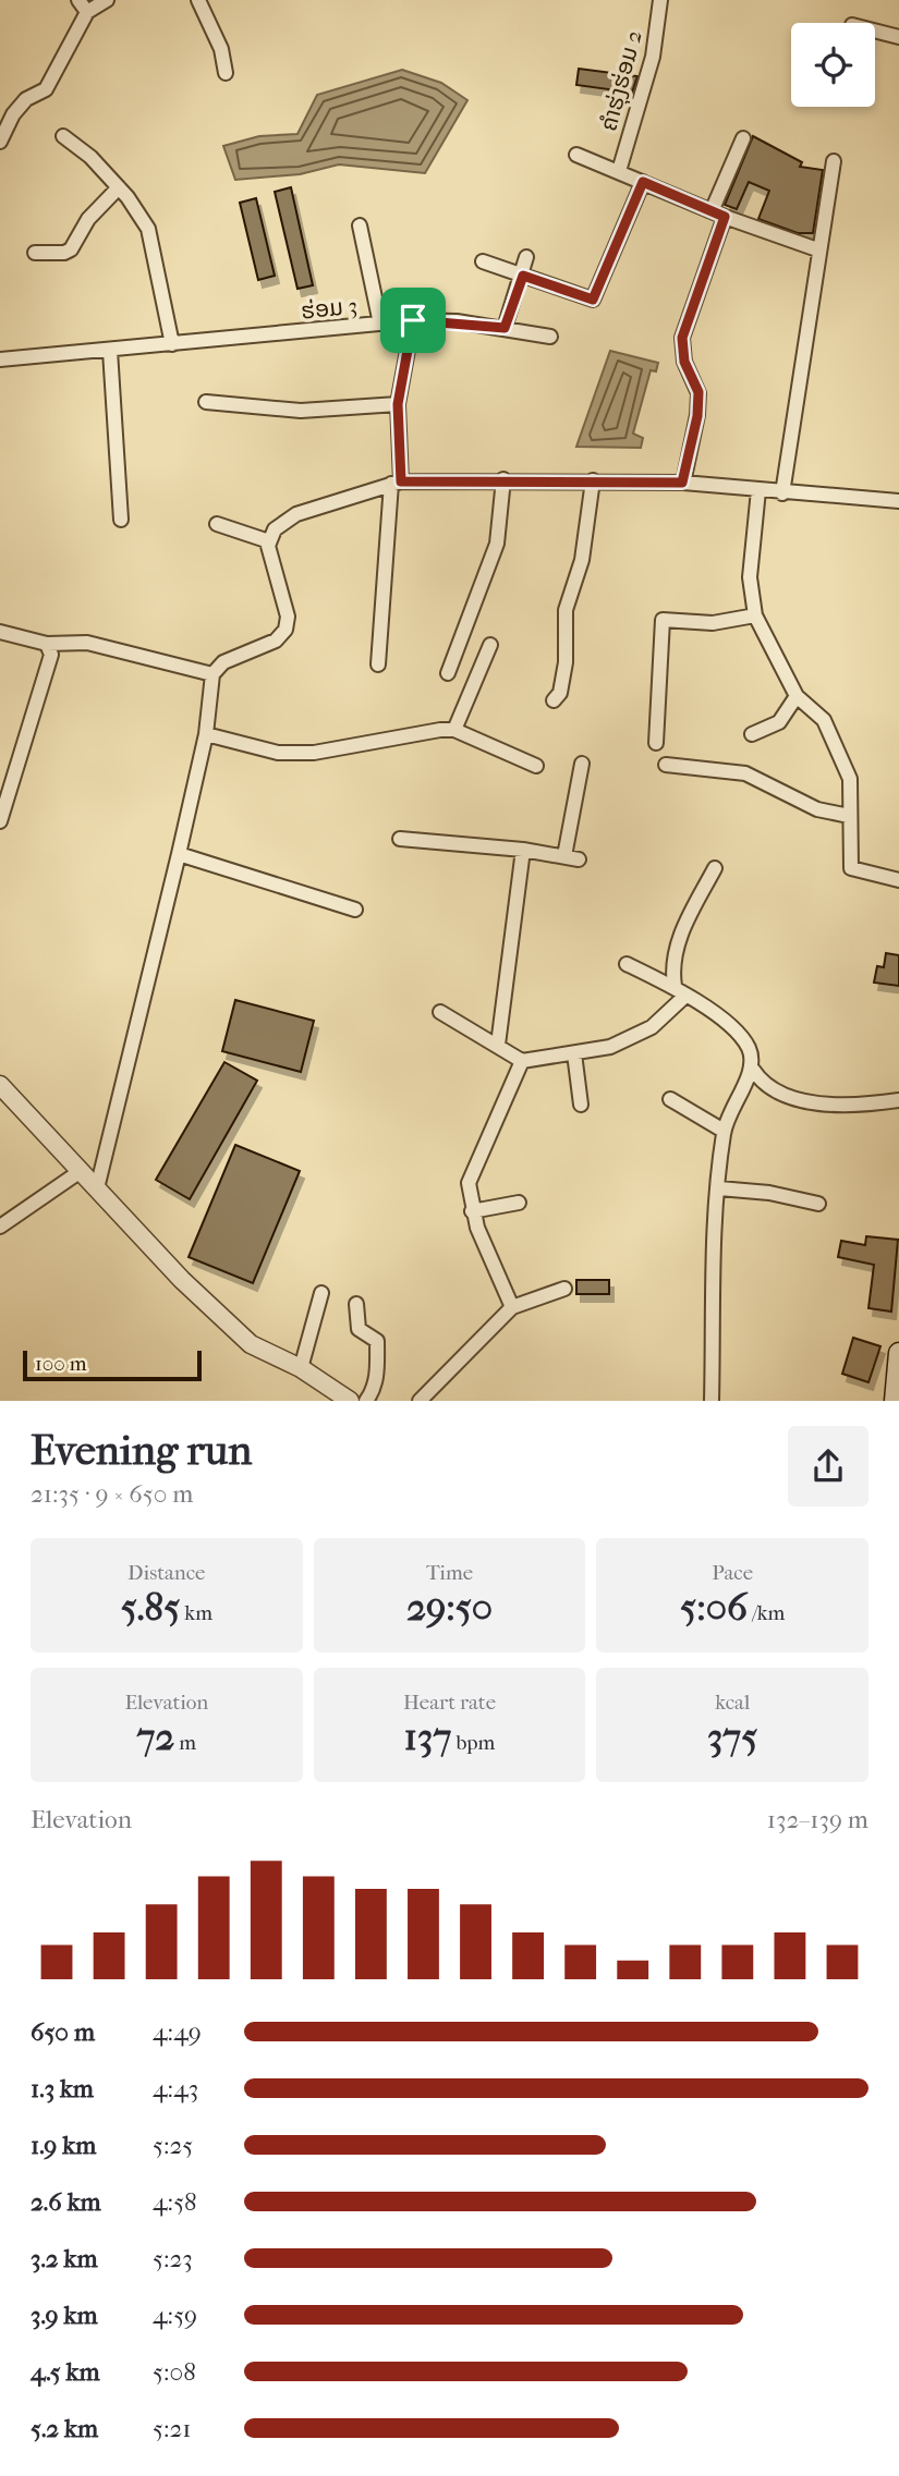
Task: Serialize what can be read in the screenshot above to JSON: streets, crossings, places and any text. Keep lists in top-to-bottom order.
{
  "streets": {
    "street": ["ຄໍາຮຸ່ງຮ່ອມ 2", "ຮ່ອມ 3"]
  },
  "scale_bar": "100 m",
  "page": {
    "scale": "100 m",
    "heading": ["Evening run", "21:35 · 9 × 650 m"],
    "stats": [
      ["Distance", "5.85 km"],
      ["Time", "29:50"],
      ["Pace", "5:06 /km"],
      ["Elevation", "72 m"],
      ["Heart rate", "137 bpm"],
      ["kcal", "375"]
    ],
    "chart": ["Elevation", "132–139 m"],
    "list": [
      {
        "name": "650 m",
        "note": "4:49"
      },
      {
        "name": "1.3 km",
        "note": "4:43"
      },
      {
        "name": "1.9 km",
        "note": "5:25"
      },
      {
        "name": "2.6 km",
        "note": "4:58"
      },
      {
        "name": "3.2 km",
        "note": "5:23"
      },
      {
        "name": "3.9 km",
        "note": "4:59"
      },
      {
        "name": "4.5 km",
        "note": "5:08"
      },
      {
        "name": "5.2 km",
        "note": "5:21"
      }
    ]
  }
}
